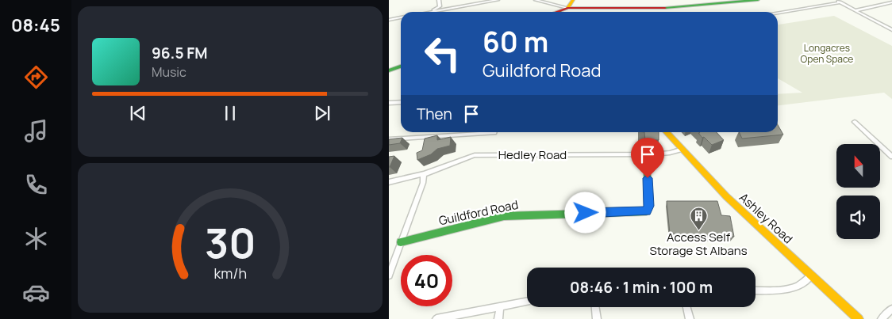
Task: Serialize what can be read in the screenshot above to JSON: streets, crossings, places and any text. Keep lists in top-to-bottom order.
{
  "streets": {
    "street": ["Hedley Road", "Guildford Road", "Ashley Road"]
  },
  "crossings": [
    ["Hedley Road", "Guildford Road"],
    ["Hedley Road", "Ashley Road"]
  ],
  "parks": ["Longacres Open Space"],
  "places": {
    "building": ["Access Self Storage St Albans"]
  },
  "north": "top",
  "page": {
    "tabs": "08:45",
    "turn": ["60 m", "Guildford Road"],
    "song": ["96.5 FM", "Music"],
    "then": "Then",
    "limit": "40",
    "trip": "08:46 · 1 min · 100 m",
    "gauge": ["30", "km/h"]
  }
}
